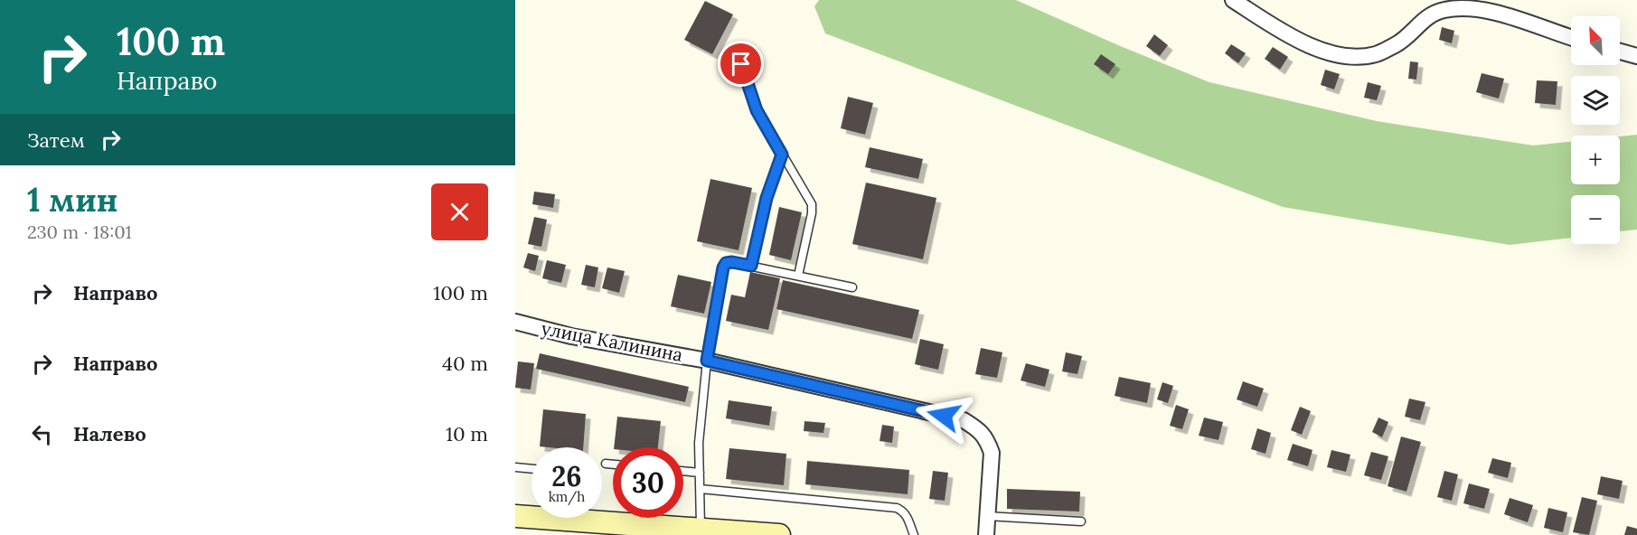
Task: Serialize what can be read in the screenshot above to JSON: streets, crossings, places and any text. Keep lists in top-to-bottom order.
{
  "streets": {
    "street": ["улица Калинина"]
  },
  "north": "top left",
  "page": {
    "turn": ["100 m", "Направо"],
    "map_buttons": ["+", "−"],
    "then": "Затем",
    "heading": ["1 мин", "230 m · 18:01"],
    "list": [
      {
        "name": "Направо",
        "value": "100 m"
      },
      {
        "name": "Направо",
        "value": "40 m"
      },
      {
        "name": "Налево",
        "value": "10 m"
      }
    ],
    "speed": "26 km/h",
    "limit": "30"
  }
}
